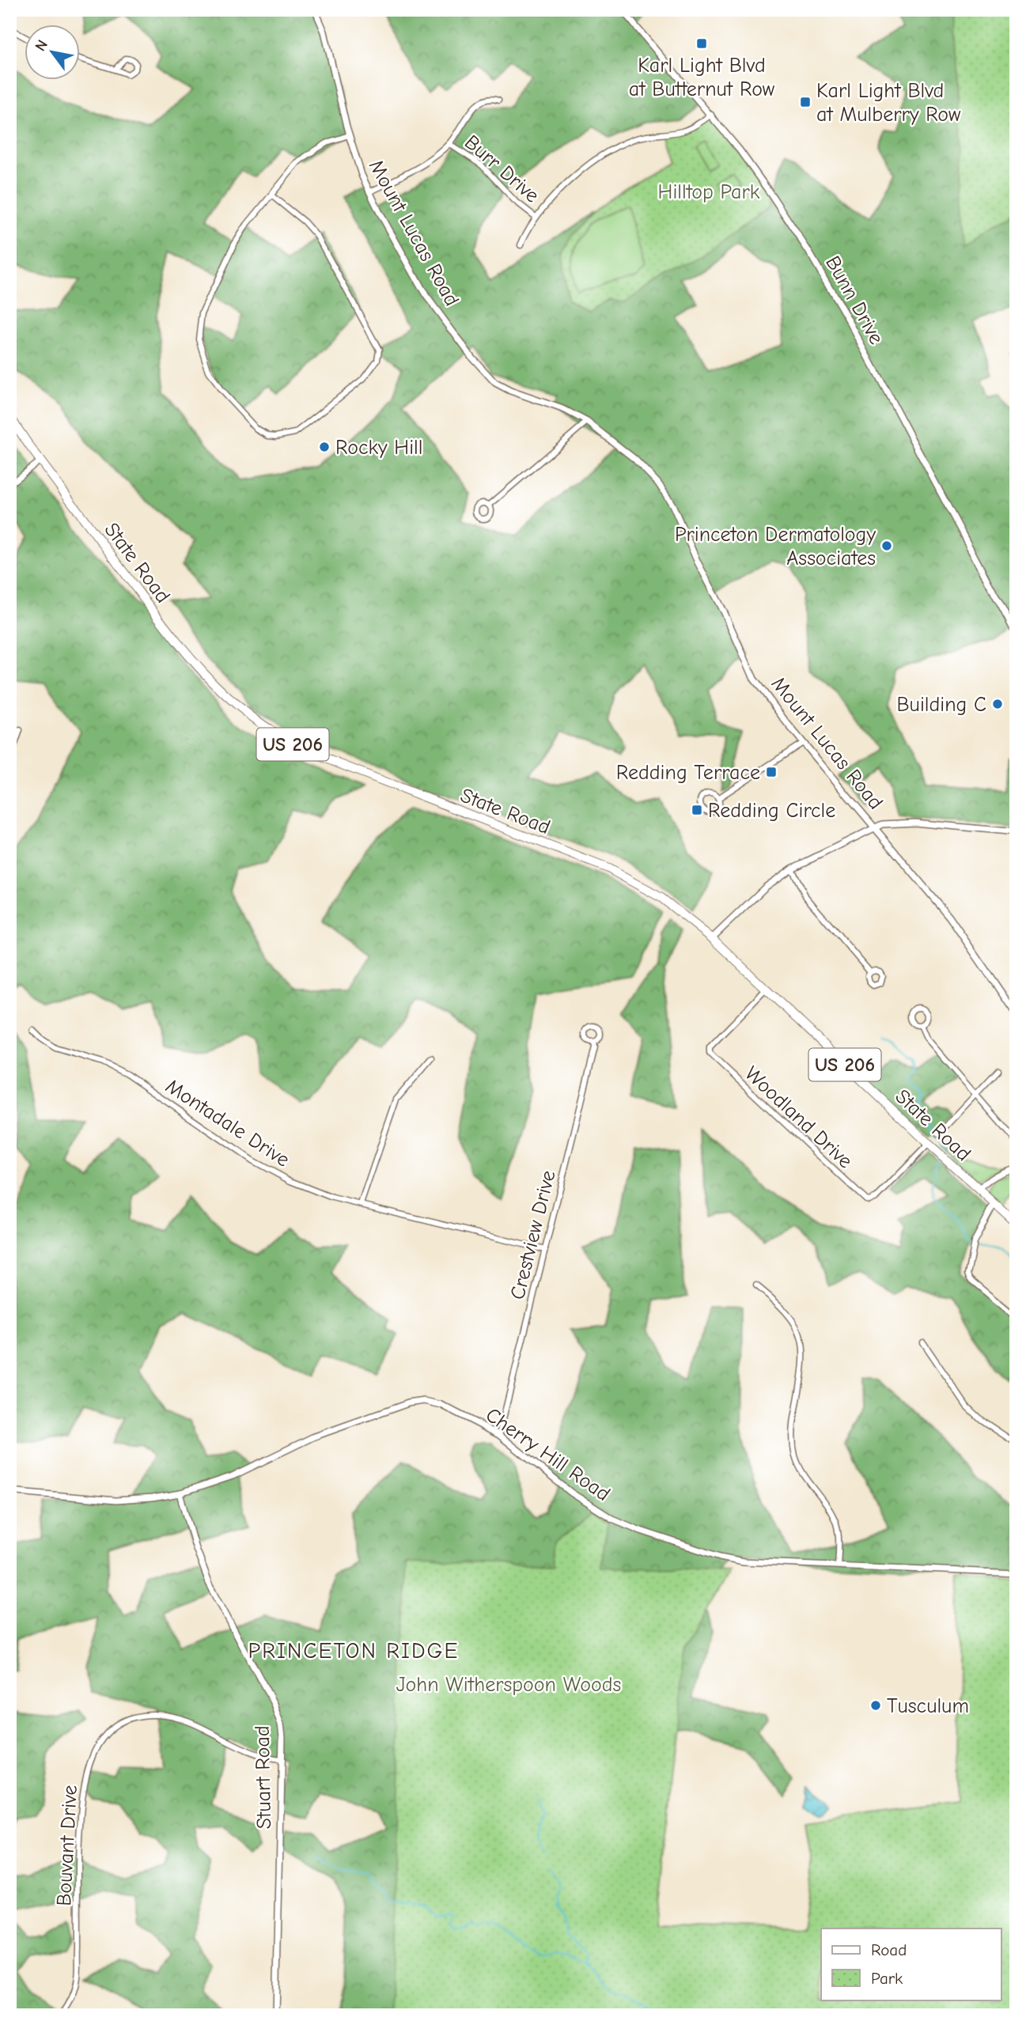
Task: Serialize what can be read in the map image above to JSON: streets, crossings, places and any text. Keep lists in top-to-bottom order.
{
  "streets": {
    "highway": ["State Road", "US 206"],
    "street": [
      "Burr Drive",
      "Mount Lucas Road",
      "Bunn Drive",
      "Woodland Drive",
      "Montadale Drive",
      "Crestview Drive",
      "Cherry Hill Road",
      "Stuart Road",
      "Bouvant Drive"
    ]
  },
  "crossings": [
    ["State Road", "Woodland Drive"],
    ["Montadale Drive", "Crestview Drive"],
    ["Crestview Drive", "Cherry Hill Road"],
    ["Cherry Hill Road", "Stuart Road"],
    ["Stuart Road", "Bouvant Drive"]
  ],
  "districts": ["PRINCETON RIDGE"],
  "parks": ["Hilltop Park", "John Witherspoon Woods"],
  "places": {
    "transit": [
      "Karl Light Blvd at Butternut Row",
      "Karl Light Blvd at Mulberry Row",
      "Redding Terrace",
      "Redding Circle"
    ],
    "other": [
      "Rocky Hill",
      "Princeton Dermatology Associates",
      "Building C",
      "Tusculum"
    ]
  },
  "legend": ["Road", "Park"],
  "north": "top left"
}
